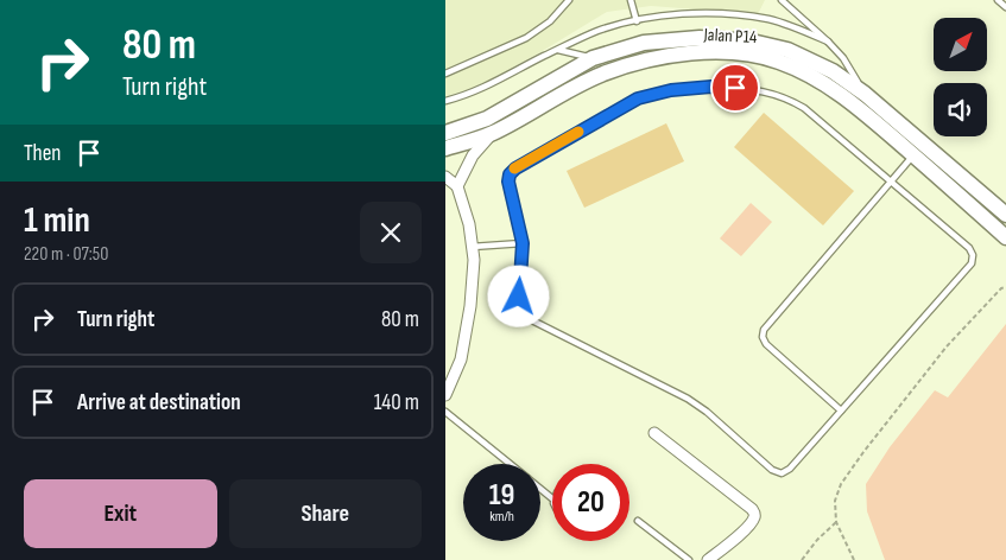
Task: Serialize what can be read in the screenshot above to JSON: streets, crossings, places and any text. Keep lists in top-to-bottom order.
{
  "streets": {
    "main road": ["Jalan P14"]
  },
  "north": "top right",
  "page": {
    "turn": ["80 m", "Turn right"],
    "then": "Then",
    "heading": ["1 min", "220 m · 07:50"],
    "list": [
      {
        "name": "Turn right",
        "value": "80 m"
      },
      {
        "name": "Arrive at destination",
        "value": "140 m"
      }
    ],
    "speed": "19 km/h",
    "limit": "20",
    "buttons": ["Exit", "Share"]
  }
}
